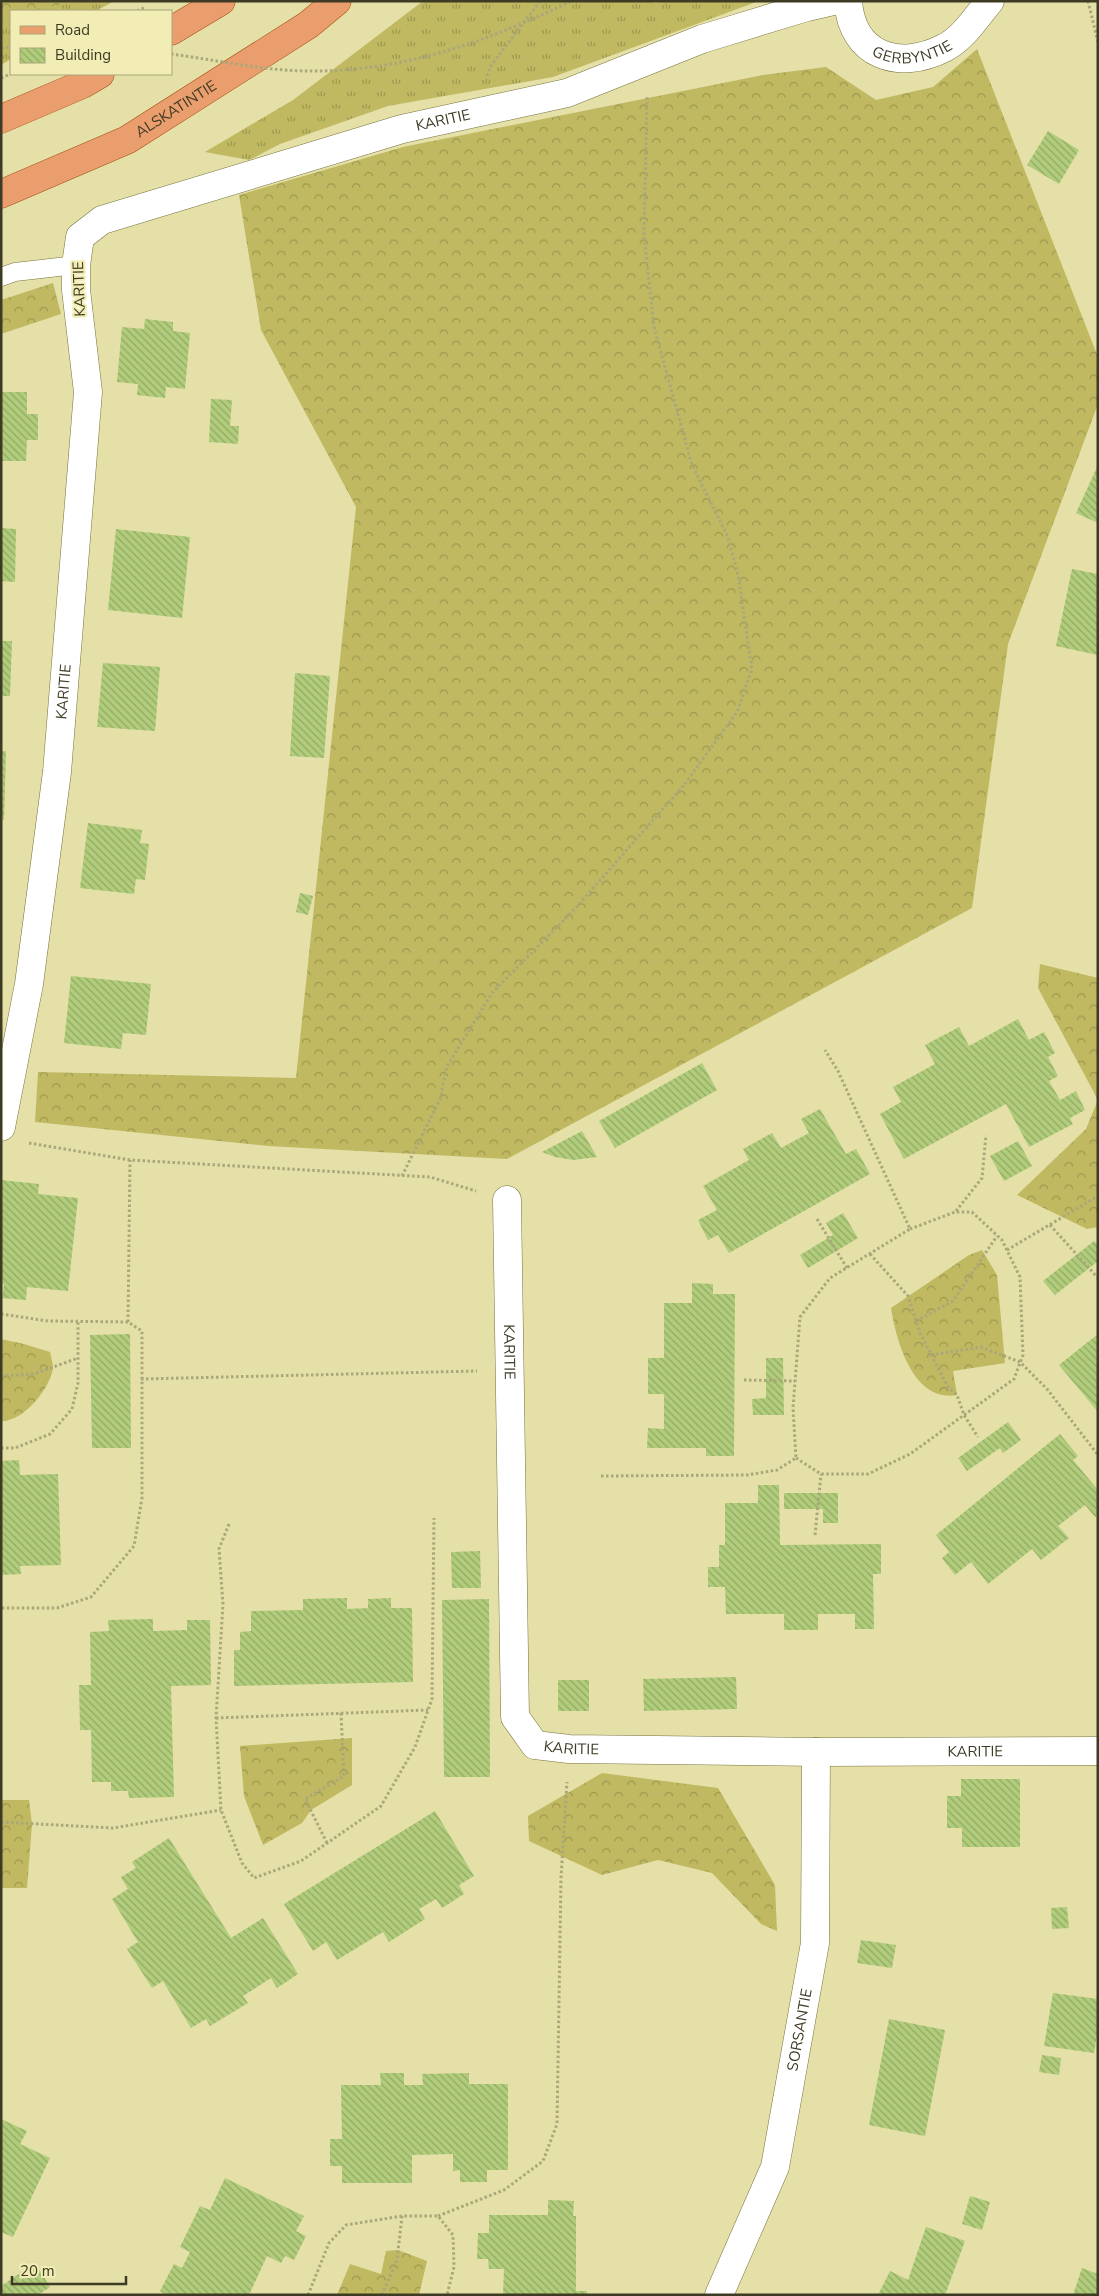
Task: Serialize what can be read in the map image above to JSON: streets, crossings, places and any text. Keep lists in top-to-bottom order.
{
  "streets": {
    "main road": ["ALSKATINTIE"],
    "street": ["GERBYNTIE", "KARITIE", "SORSANTIE"]
  },
  "crossings": [
    ["KARITIE", "SORSANTIE"]
  ],
  "legend": ["Road", "Building"],
  "scale_bar": "20 m"
}
